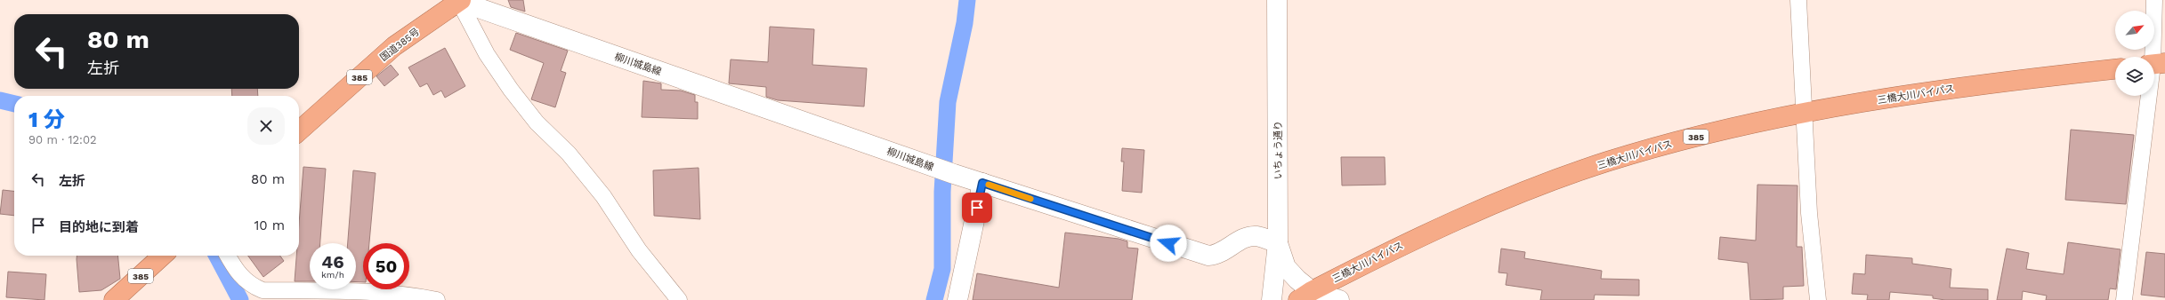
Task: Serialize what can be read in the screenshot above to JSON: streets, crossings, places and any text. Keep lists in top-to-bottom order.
{
  "streets": {
    "highway": ["国道385号", "385", "三橋大川バイパス"],
    "main road": ["柳川城島線", "いちょう通り"]
  },
  "crossings": [
    ["国道385号", "柳川城島線"],
    ["柳川城島線", "いちょう通り"]
  ],
  "north": "top right",
  "page": {
    "turn": ["80 m", "左折"],
    "heading": ["1 分", "90 m · 12:02"],
    "list": [
      {
        "name": "左折",
        "value": "80 m"
      },
      {
        "name": "目的地に到着",
        "value": "10 m"
      }
    ],
    "speed": "46 km/h",
    "limit": "50"
  }
}
